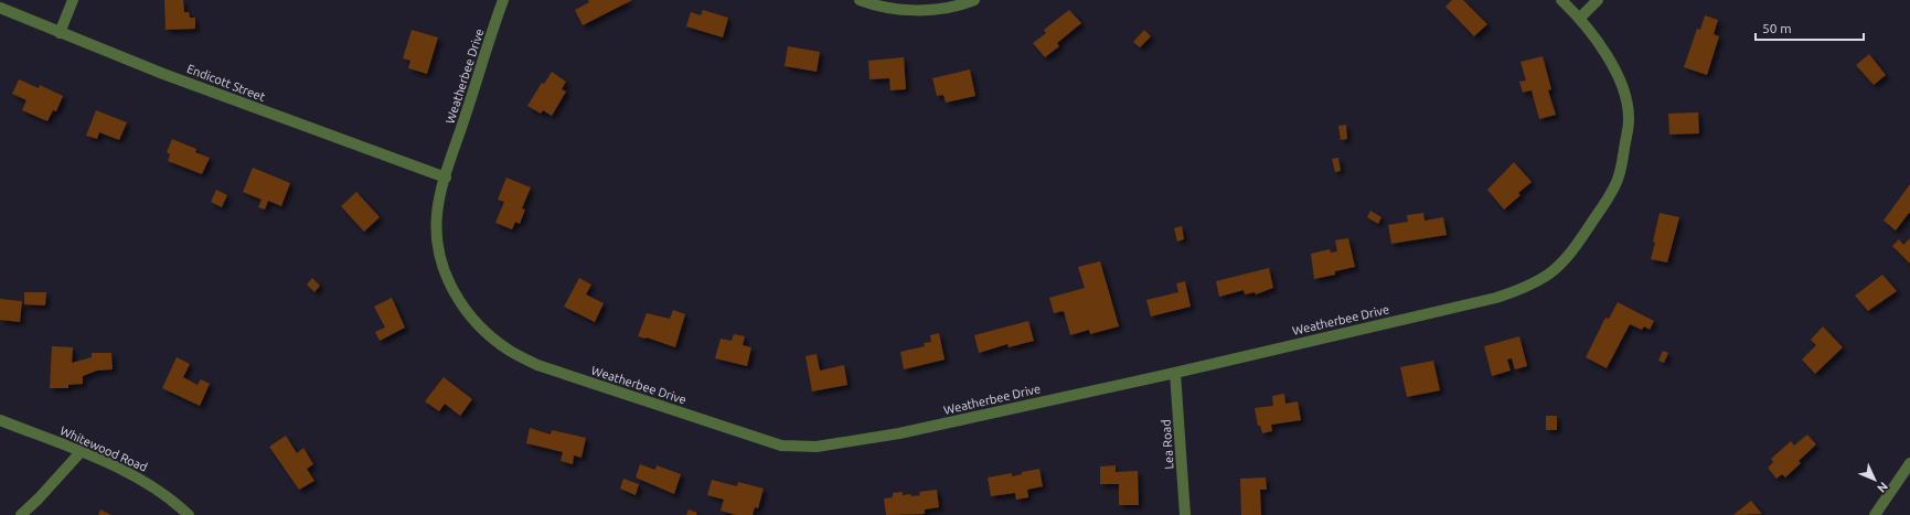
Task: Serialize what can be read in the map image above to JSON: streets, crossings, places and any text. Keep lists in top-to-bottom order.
{
  "streets": {
    "street": [
      "Weatherbee Drive",
      "Endicott Street",
      "Lea Road",
      "Whitewood Road"
    ]
  },
  "crossings": [
    ["Weatherbee Drive", "Endicott Street"],
    ["Weatherbee Drive", "Lea Road"]
  ],
  "scale_bar": "50 m",
  "north": "bottom right"
}
